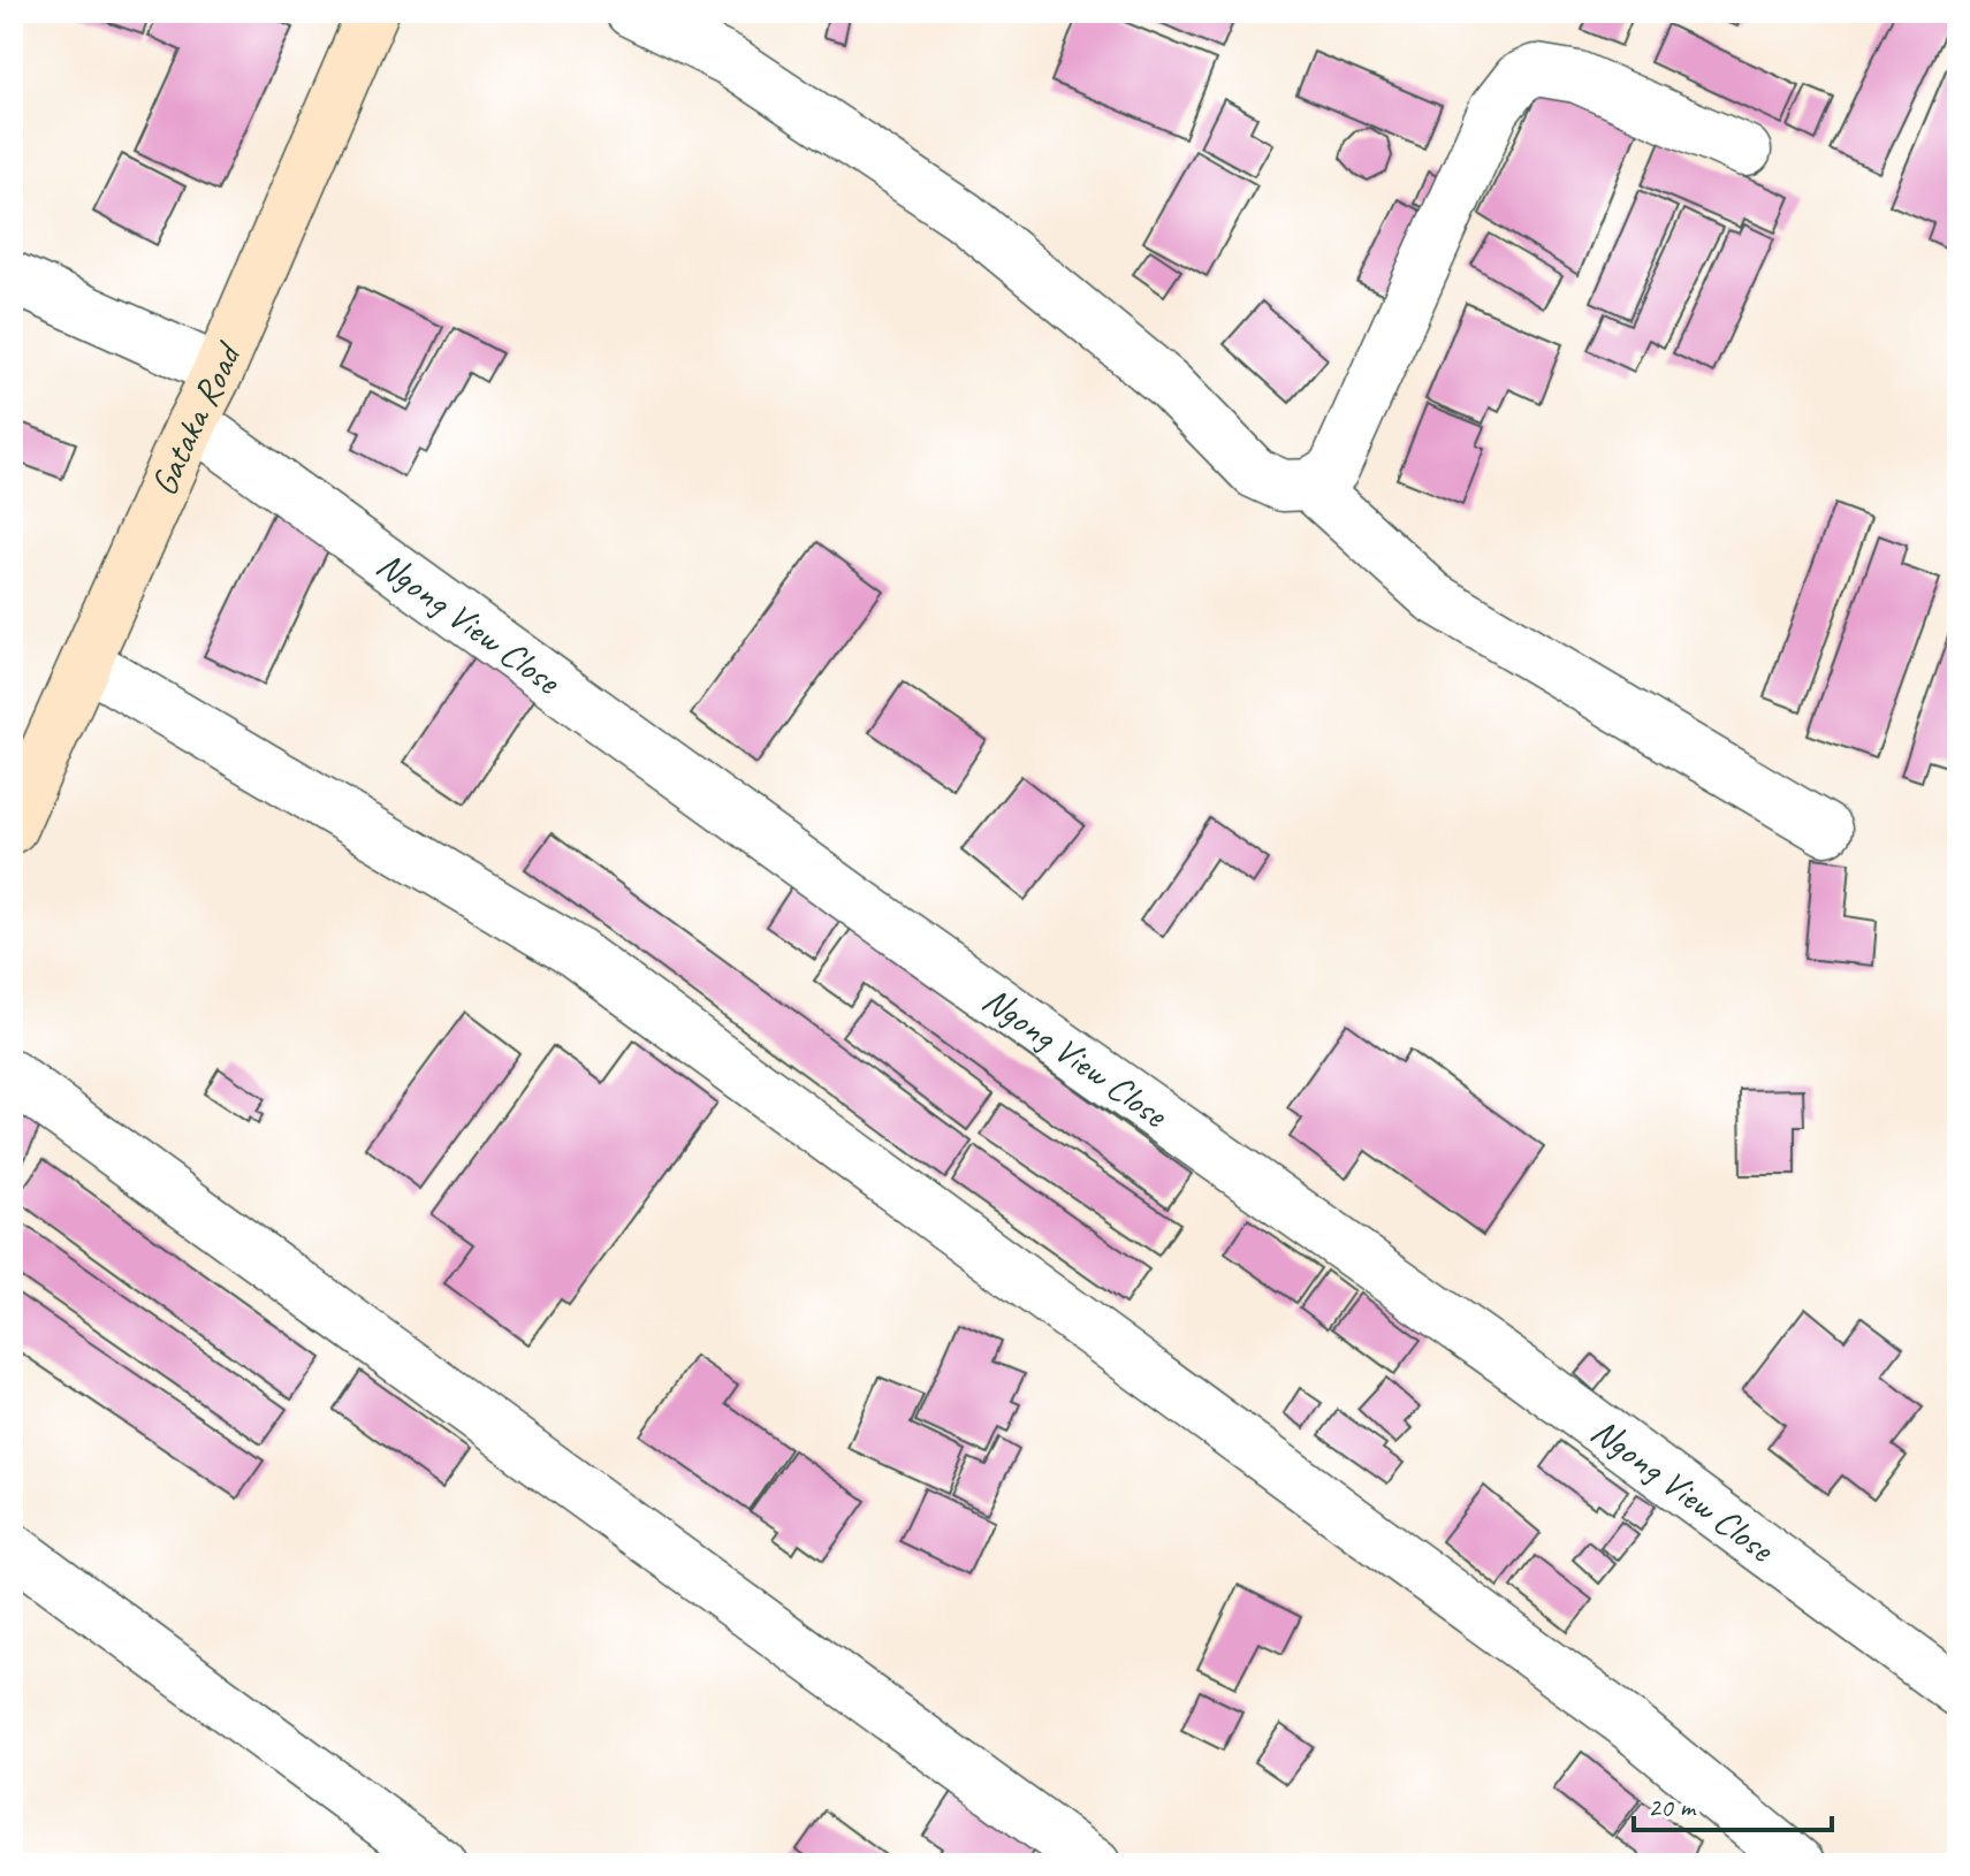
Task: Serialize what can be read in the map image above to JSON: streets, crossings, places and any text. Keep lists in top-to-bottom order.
{
  "streets": {
    "street": ["Gataka Road", "Ngong View Close"]
  },
  "crossings": [
    ["Gataka Road", "Ngong View Close"]
  ],
  "scale_bar": "20 m"
}
